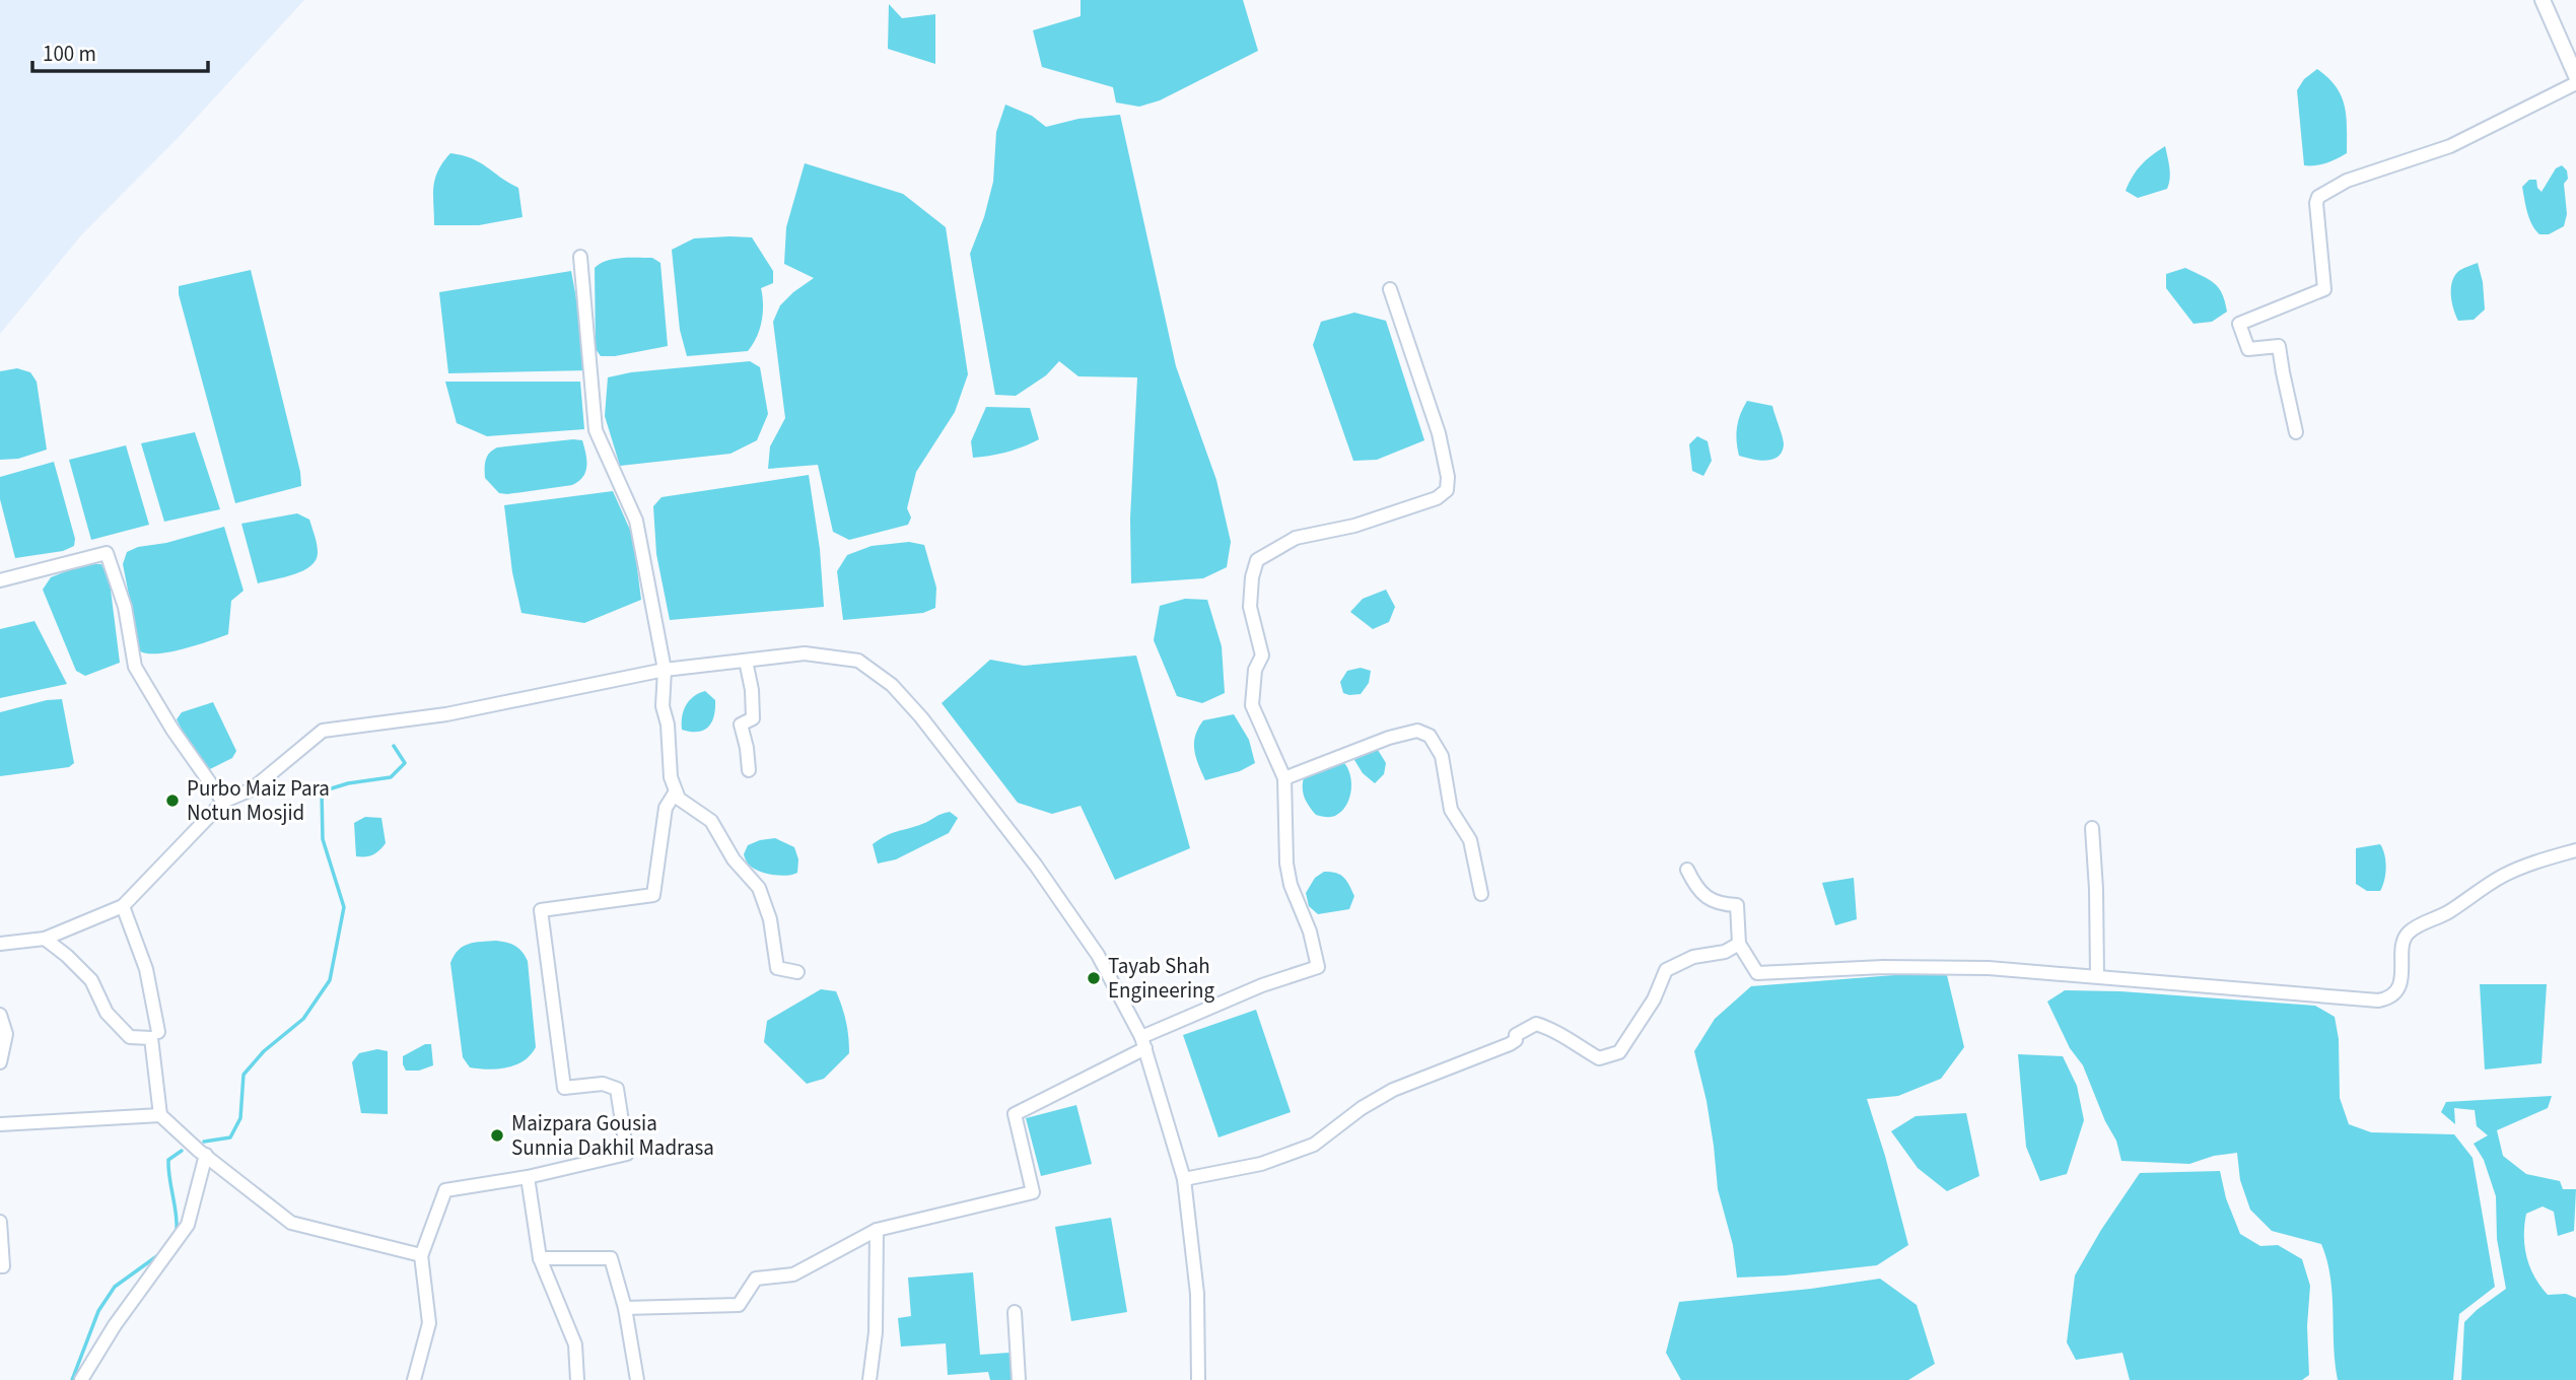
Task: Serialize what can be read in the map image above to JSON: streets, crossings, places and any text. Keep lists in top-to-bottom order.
{
  "places": ["Purbo Maiz Para Notun Mosjid", "Tayab Shah Engineering", "Maizpara Gousia Sunnia Dakhil Madrasa"],
  "scale_bar": "100 m"
}
